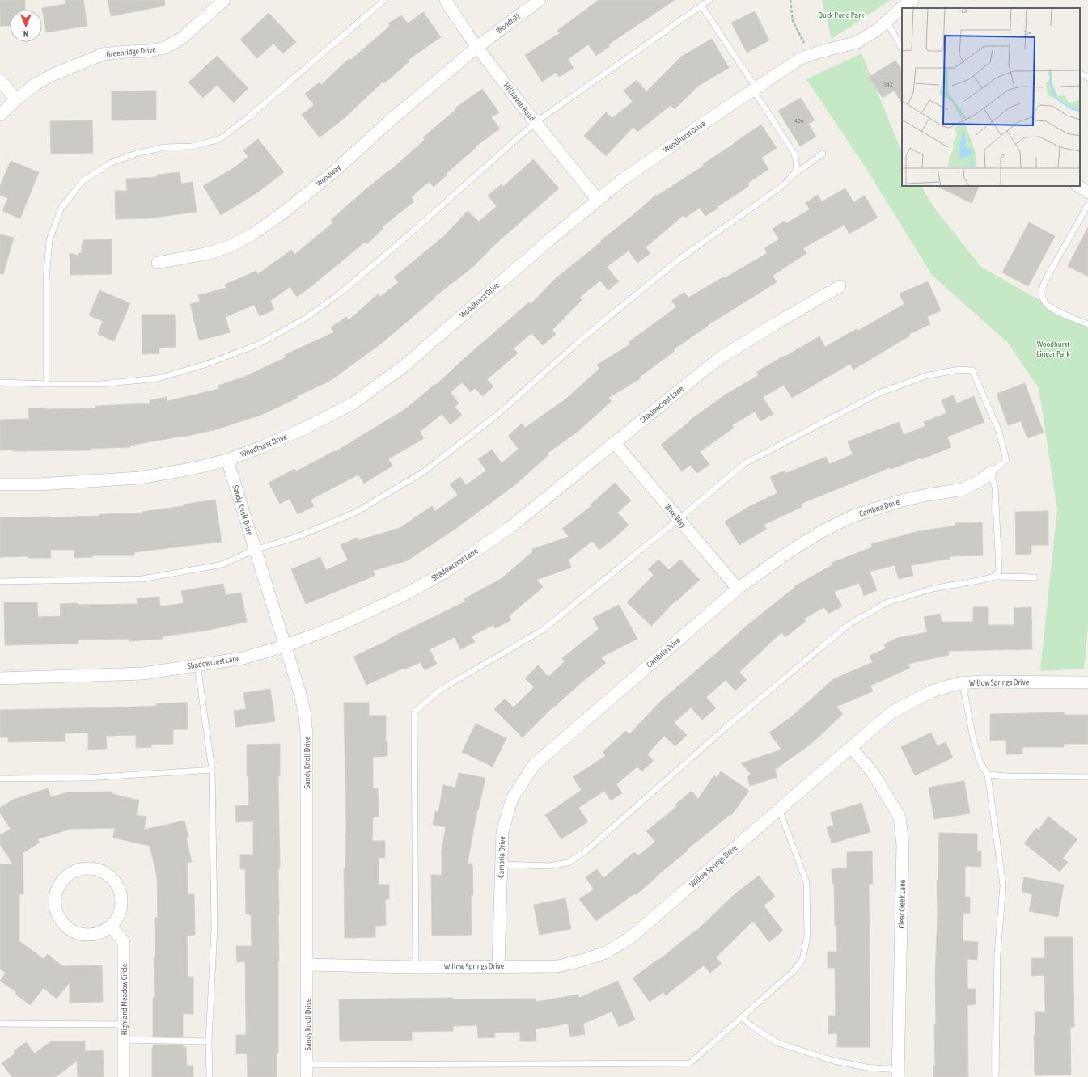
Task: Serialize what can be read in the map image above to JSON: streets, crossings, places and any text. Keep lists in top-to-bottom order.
{
  "streets": {
    "street": [
      "Woodhill",
      "Greenridge Drive",
      "Hillhaven Road",
      "Woodhurst Drive",
      "Woodway",
      "Shadowcrest Lane",
      "Cambria Drive",
      "Sandy Knoll Drive",
      "Wise Way",
      "Willow Springs Drive",
      "Clear Creek Lane",
      "Highland Meadow Circle"
    ]
  },
  "crossings": [
    ["Woodhill", "Hillhaven Road"],
    ["Woodhill", "Woodway"],
    ["Hillhaven Road", "Woodhurst Drive"],
    ["Hillhaven Road", "Woodway"],
    ["Woodhurst Drive", "Sandy Knoll Drive"],
    ["Shadowcrest Lane", "Sandy Knoll Drive"],
    ["Shadowcrest Lane", "Wise Way"],
    ["Cambria Drive", "Wise Way"],
    ["Cambria Drive", "Willow Springs Drive"],
    ["Sandy Knoll Drive", "Willow Springs Drive"],
    ["Willow Springs Drive", "Clear Creek Lane"]
  ],
  "parks": ["Duck Pond Park", "Woodhurst Linear Park"],
  "house_numbers": ["342", "406"],
  "north": "bottom"
}
